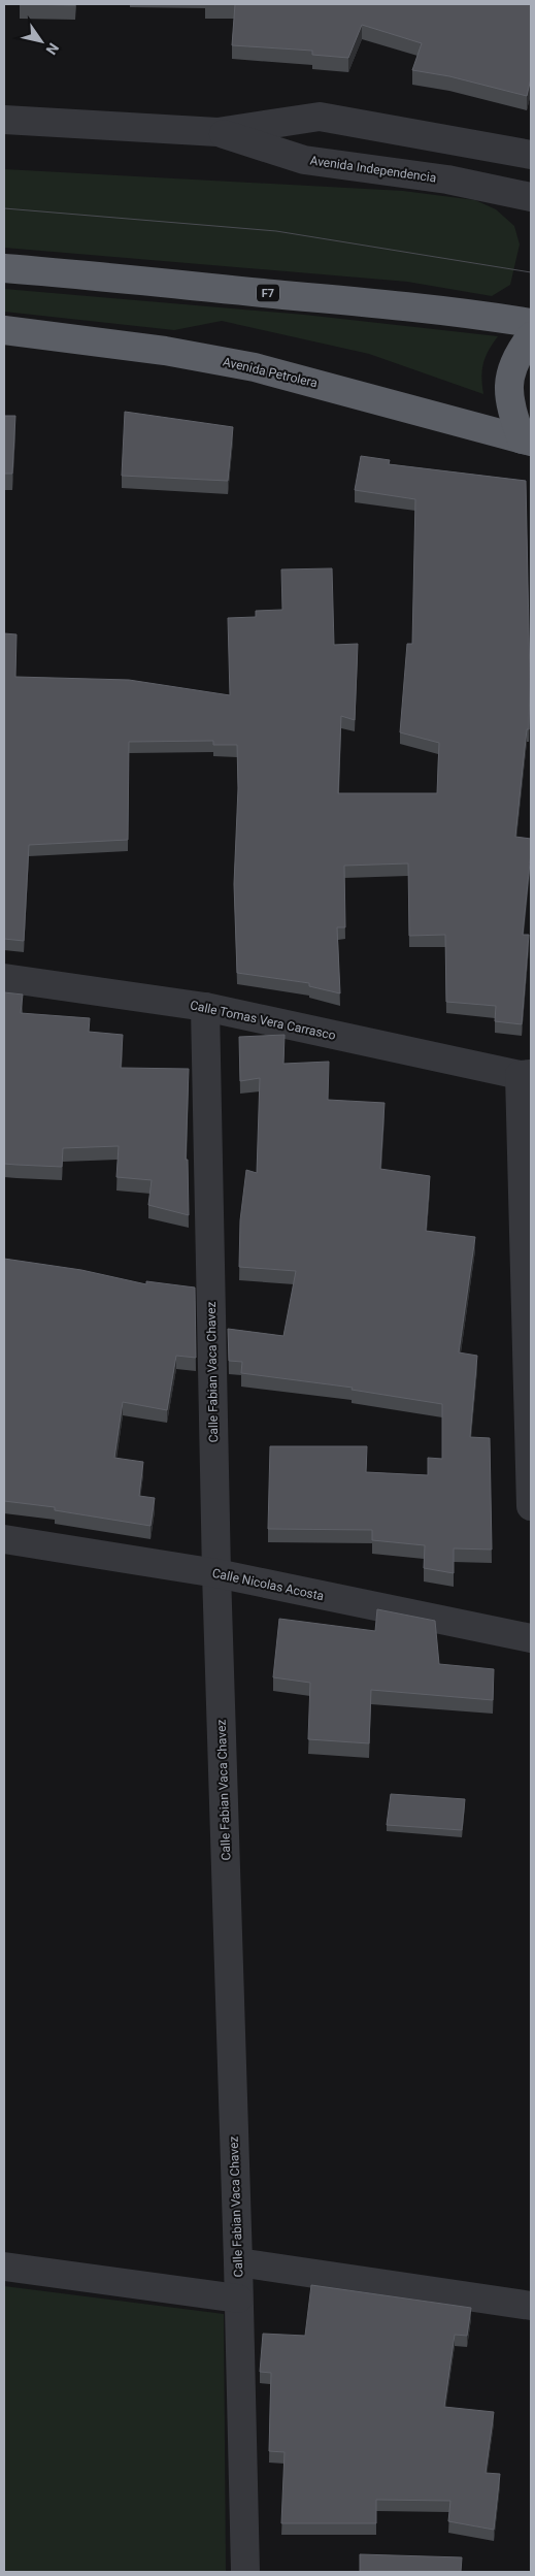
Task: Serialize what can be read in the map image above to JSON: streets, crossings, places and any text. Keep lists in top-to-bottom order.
{
  "streets": {
    "highway": ["F7", "Avenida Petrolera"],
    "street": [
      "Avenida Independencia",
      "Calle Tomas Vera Carrasco",
      "Calle Fabian Vaca Chavez",
      "Calle Nicolas Acosta"
    ]
  },
  "crossings": [
    ["Calle Tomas Vera Carrasco", "Calle Fabian Vaca Chavez"],
    ["Calle Fabian Vaca Chavez", "Calle Nicolas Acosta"]
  ],
  "north": "bottom right"
}
